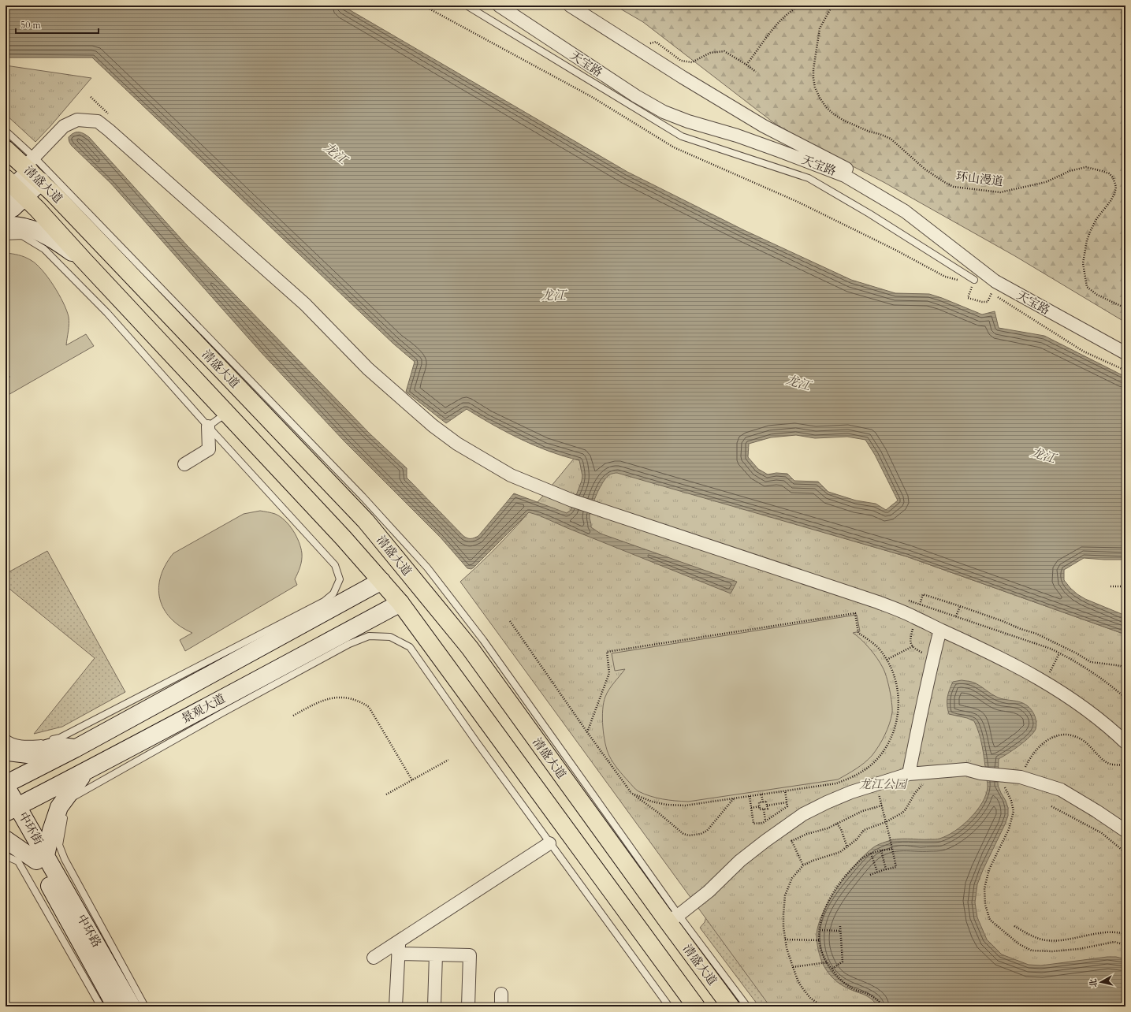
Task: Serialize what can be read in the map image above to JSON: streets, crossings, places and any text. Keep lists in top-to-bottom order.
{
  "streets": {
    "main road": ["清盛大道"],
    "street": [
      "天宝路",
      "景观大道",
      "中环街",
      "中环路"
    ],
    "path": ["环山漫道"]
  },
  "crossings": [
    ["清盛大道", "景观大道"],
    ["景观大道", "中环街"],
    ["中环街", "中环路"]
  ],
  "water": ["龙江"],
  "parks": ["龙江公园"],
  "scale_bar": "50 m",
  "north": "left"
}
